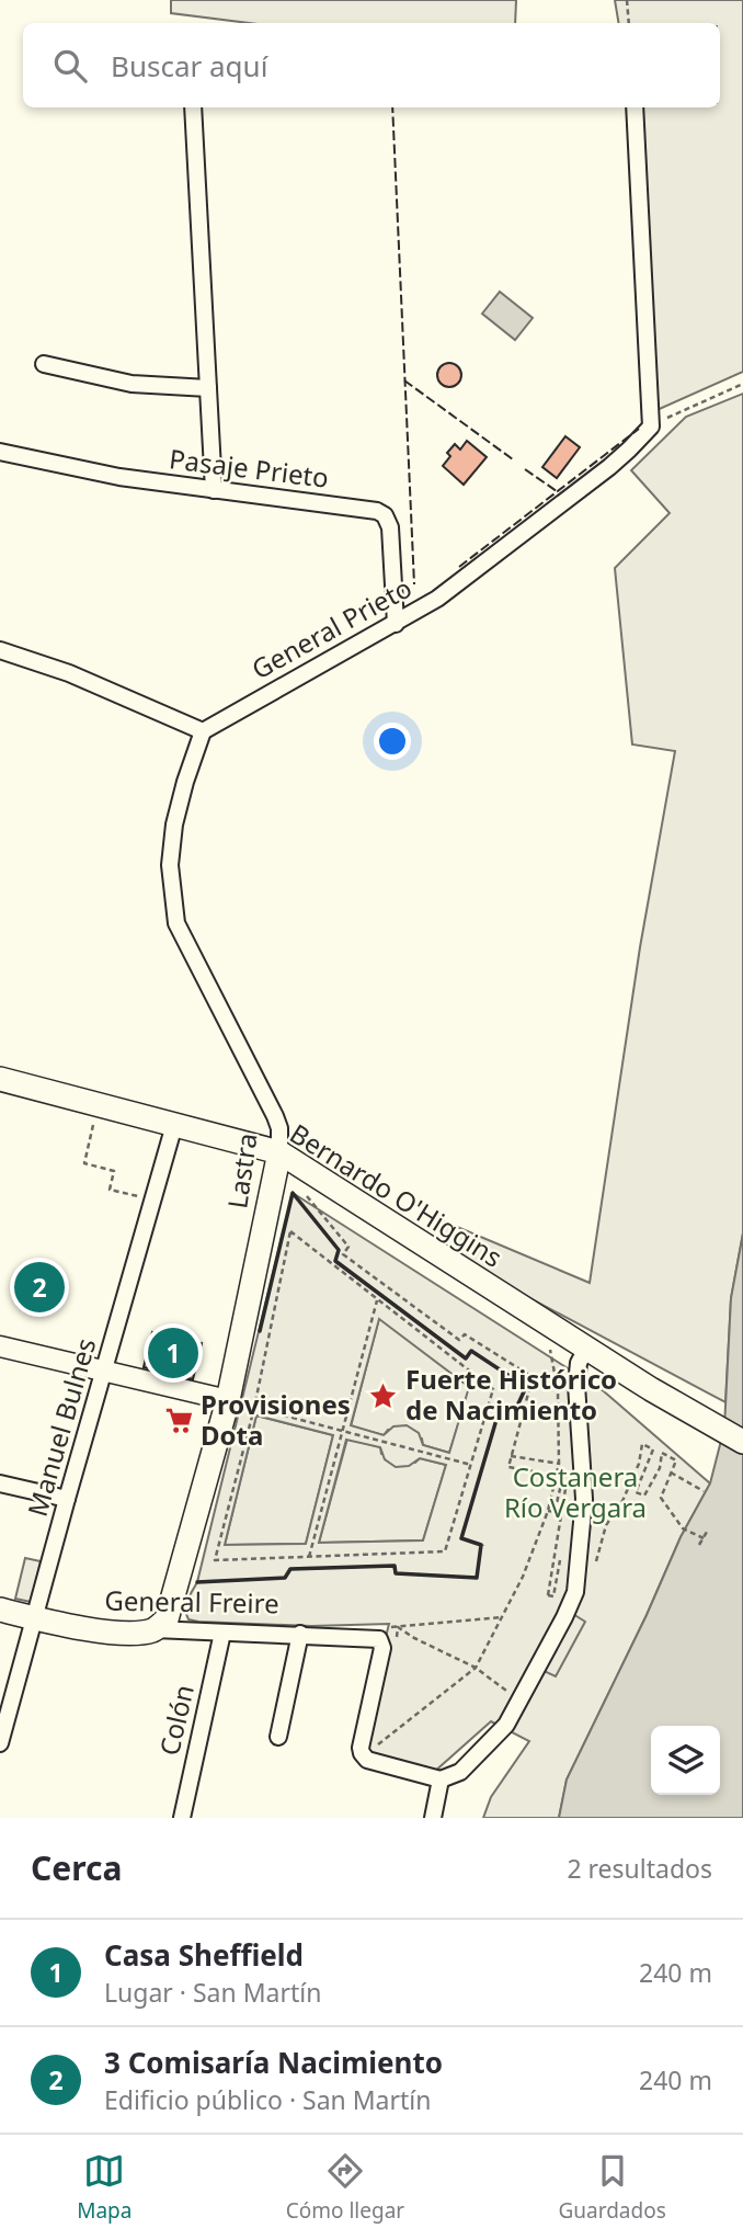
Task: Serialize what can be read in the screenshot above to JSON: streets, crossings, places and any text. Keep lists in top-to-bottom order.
{
  "streets": {
    "main road": ["Lastra", "Bernardo O'Higgins", "General Freire"],
    "street": [
      "Pasaje Prieto",
      "General Prieto",
      "Manuel Bulnes",
      "Colón"
    ]
  },
  "crossings": [
    ["Pasaje Prieto", "General Prieto"],
    ["General Prieto", "Lastra"],
    ["Lastra", "Bernardo O'Higgins"],
    ["Lastra", "General Freire"],
    ["Bernardo O'Higgins", "Manuel Bulnes"],
    ["Manuel Bulnes", "General Freire"],
    ["General Freire", "Colón"]
  ],
  "parks": ["Costanera Río Vergara"],
  "places": {
    "place": ["Fuerte Histórico de Nacimiento"],
    "supermarket": ["Provisiones Dota"]
  },
  "page": {
    "search": "Buscar aquí",
    "pins": ["2", "1"],
    "heading": ["Cerca", "2 resultados"],
    "list": [
      {
        "mark": "1",
        "name": "Casa Sheffield",
        "note": "Lugar · San Martín",
        "value": "240 m"
      },
      {
        "mark": "2",
        "name": "3 Comisaría Nacimiento",
        "note": "Edificio público · San Martín",
        "value": "240 m"
      }
    ],
    "nav": ["Mapa", "Cómo llegar", "Guardados"]
  }
}
